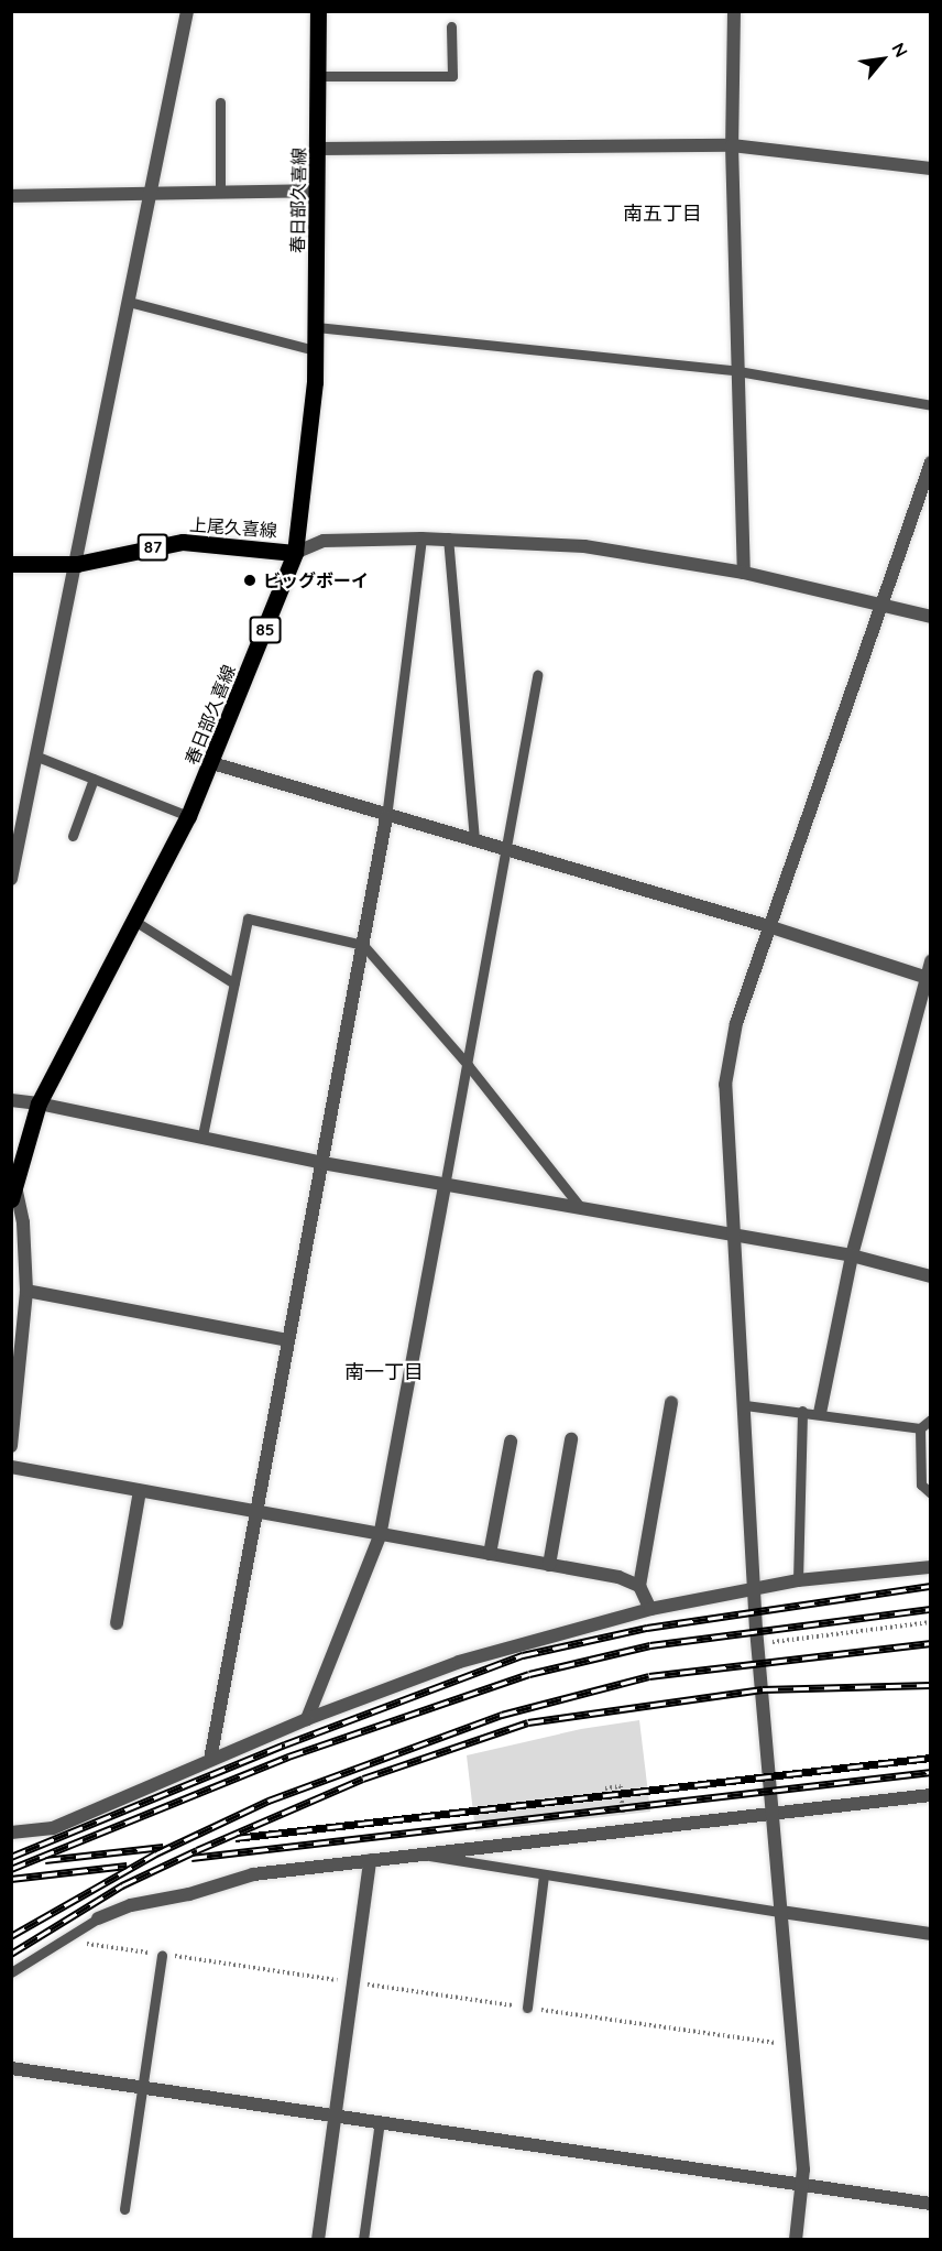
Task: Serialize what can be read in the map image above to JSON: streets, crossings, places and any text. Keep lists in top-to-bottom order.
{
  "streets": {
    "main road": [
      "春日部久喜線",
      "上尾久喜線",
      "87",
      "85"
    ]
  },
  "crossings": [
    ["春日部久喜線", "上尾久喜線"]
  ],
  "districts": ["南五丁目", "南一丁目"],
  "places": ["ビッグボーイ"],
  "north": "top right"
}
